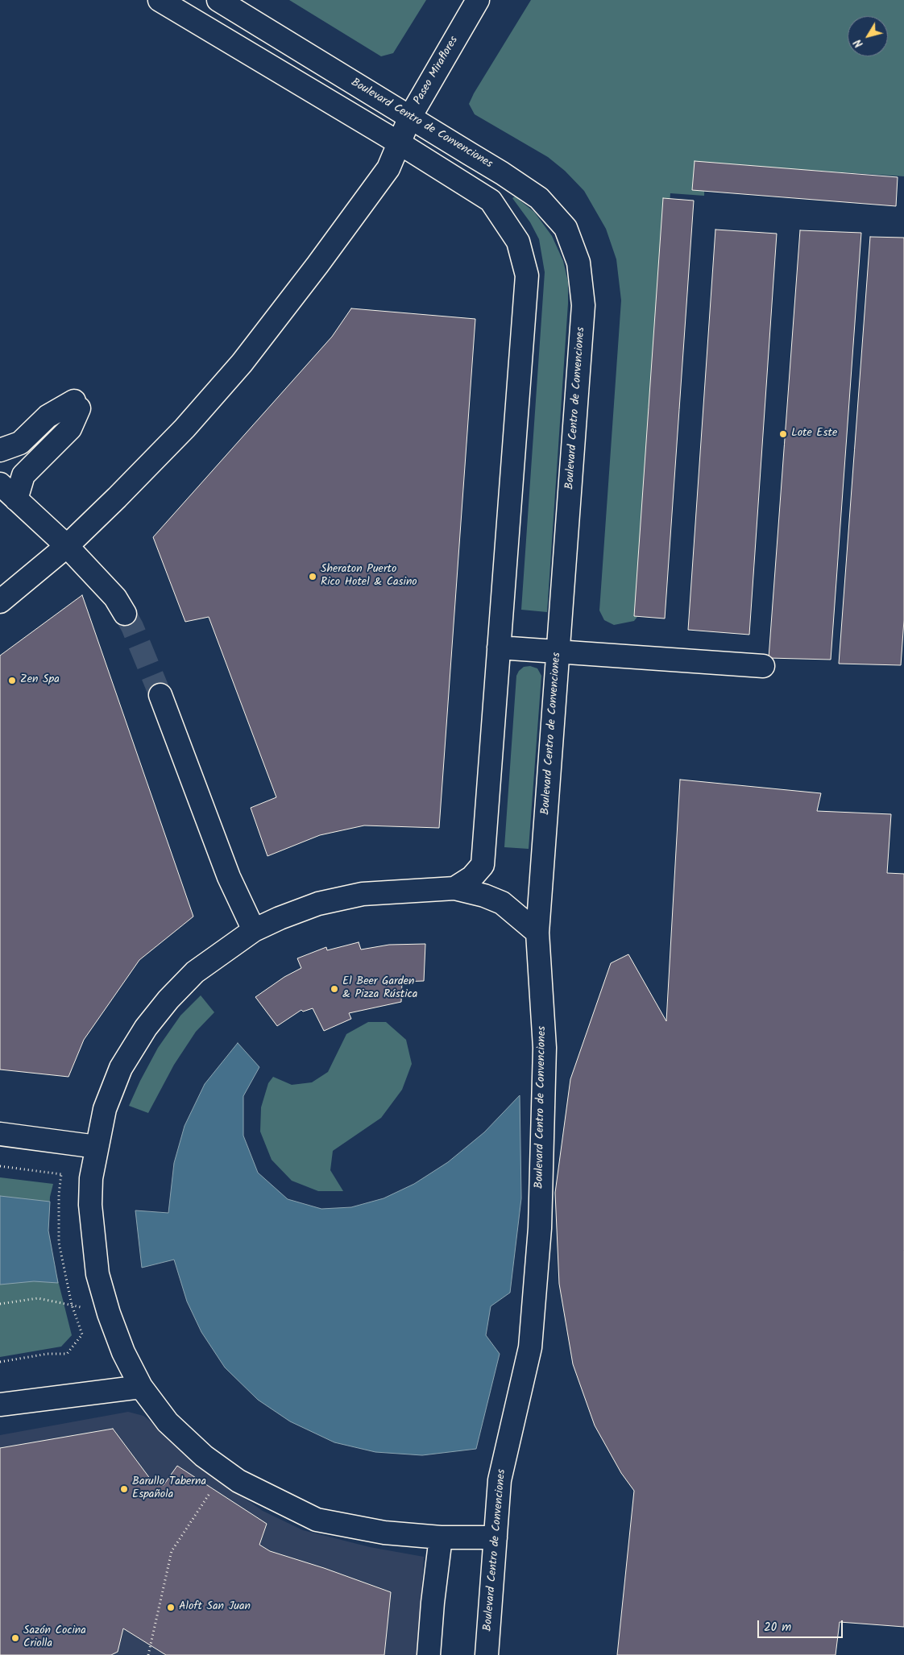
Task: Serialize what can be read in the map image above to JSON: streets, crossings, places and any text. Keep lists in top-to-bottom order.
{
  "streets": {
    "street": ["Paseo Miraflores", "Boulevard Centro de Convenciones"]
  },
  "crossings": [
    ["Paseo Miraflores", "Boulevard Centro de Convenciones"]
  ],
  "places": [
    "Lote Este",
    "Sheraton Puerto Rico Hotel & Casino",
    "Zen Spa",
    "El Beer Garden & Pizza Rústica",
    "Barullo Taberna Española",
    "Aloft San Juan",
    "Sazón Cocina Criolla"
  ],
  "scale_bar": "20 m",
  "north": "bottom left"
}
